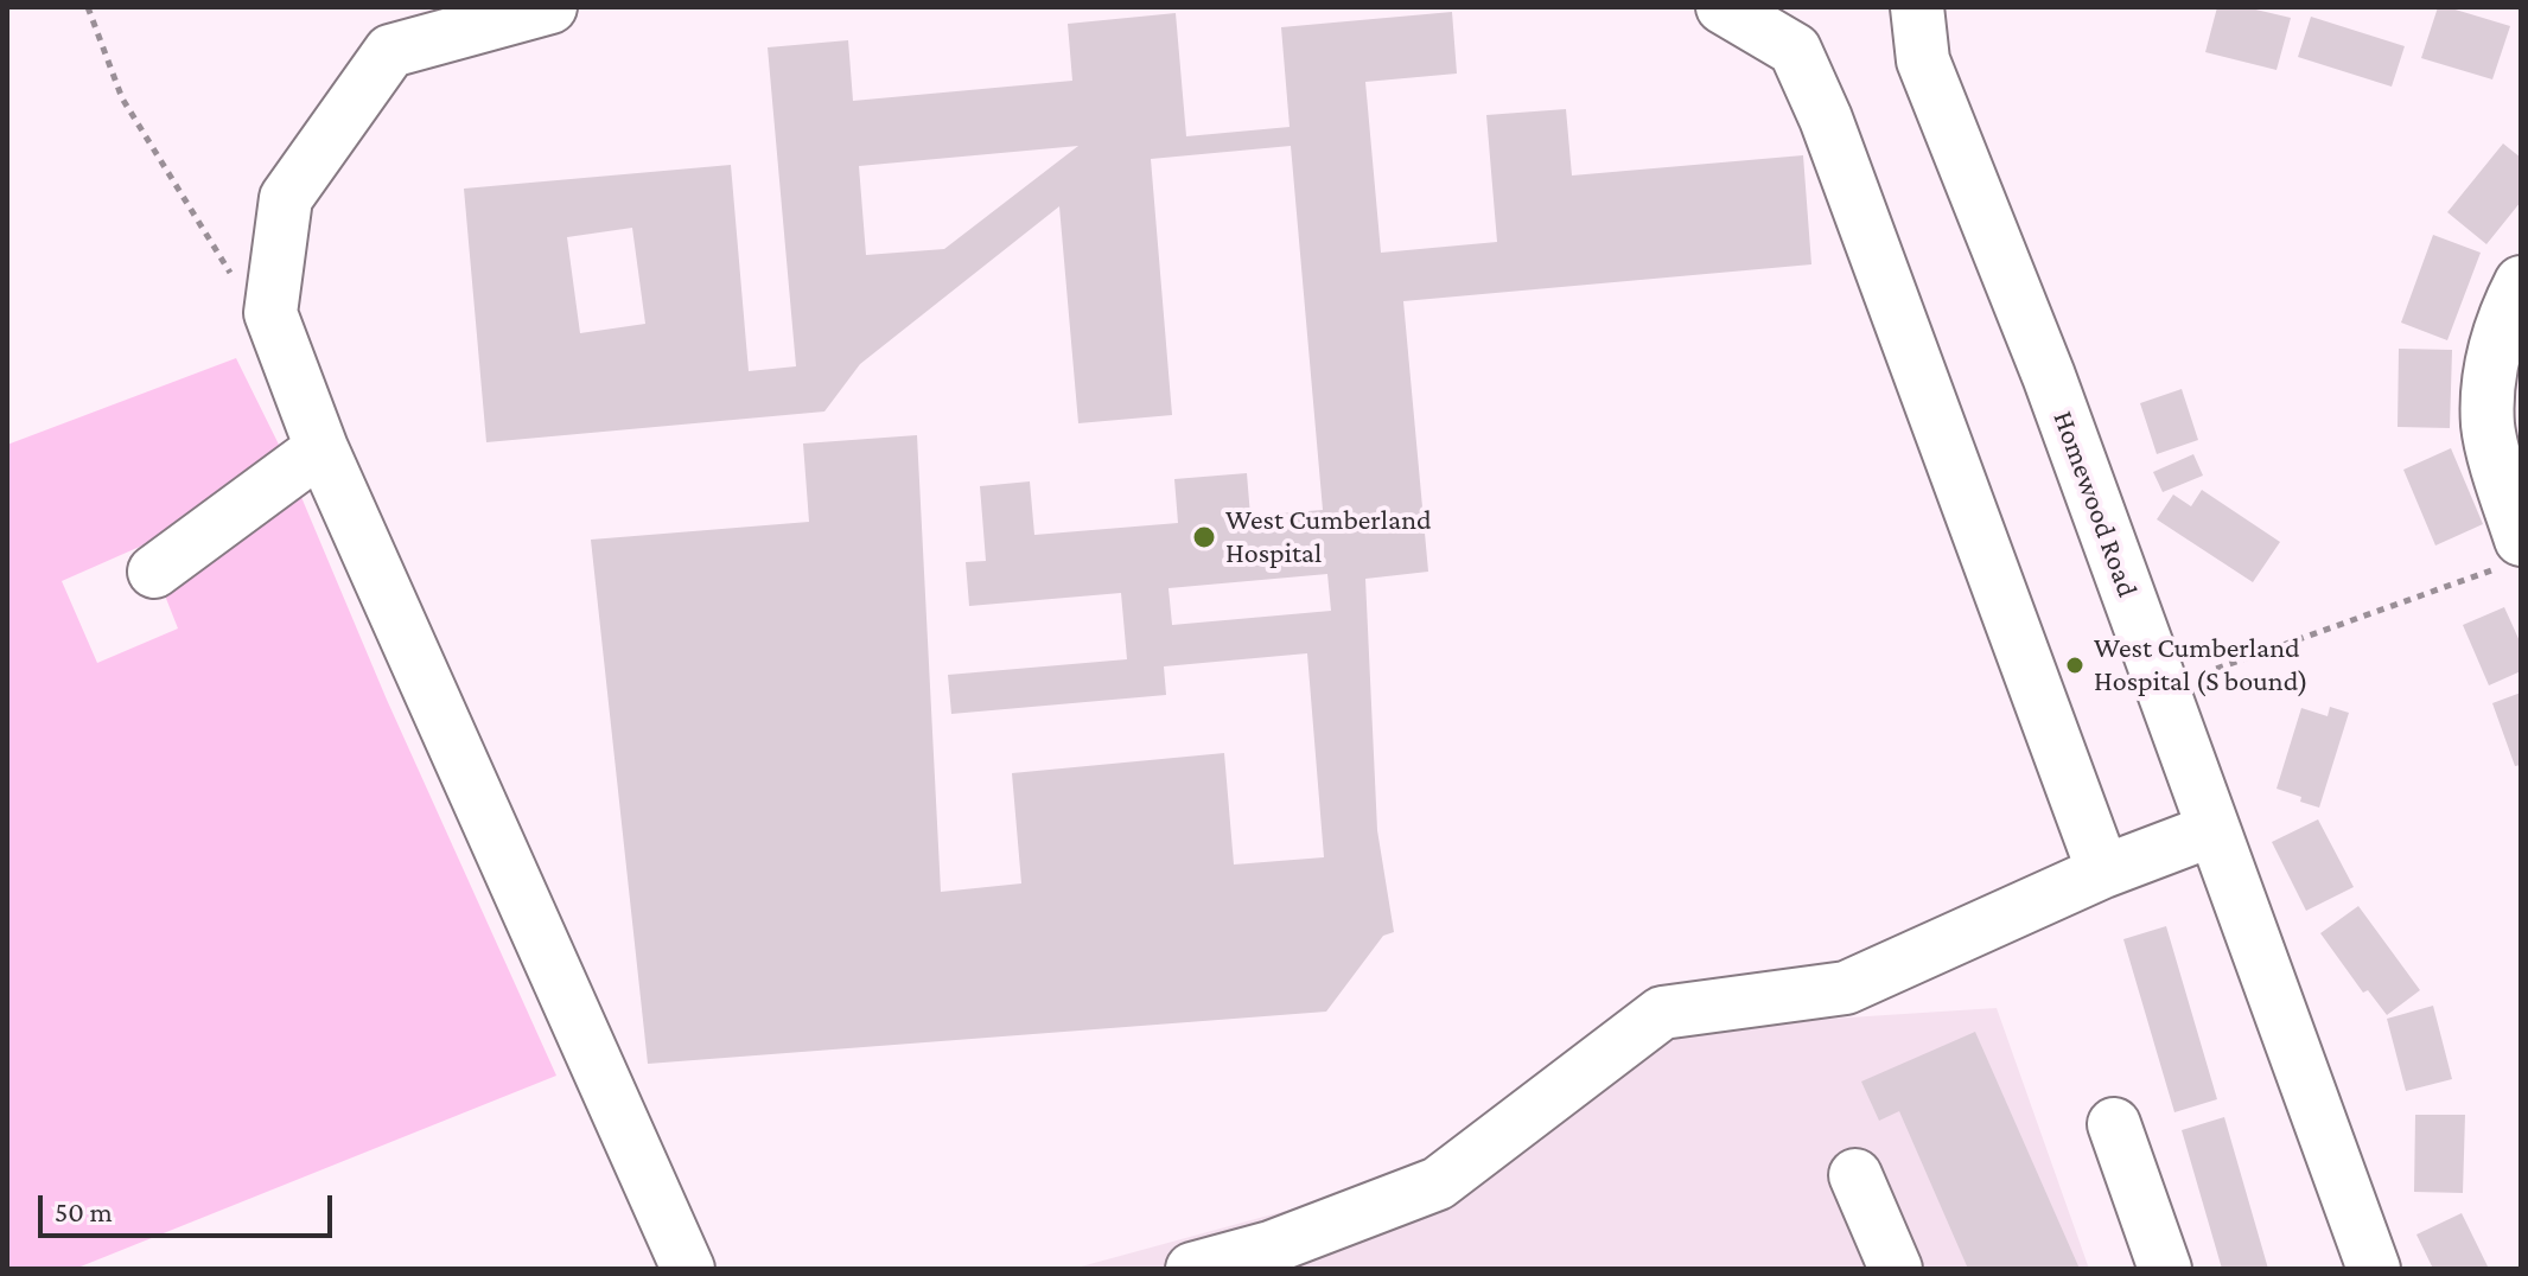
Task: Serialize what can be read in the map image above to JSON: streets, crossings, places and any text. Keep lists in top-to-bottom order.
{
  "streets": {
    "street": ["Homewood Road"]
  },
  "places": ["West Cumberland Hospital", "West Cumberland Hospital (S bound)"],
  "scale_bar": "50 m"
}
